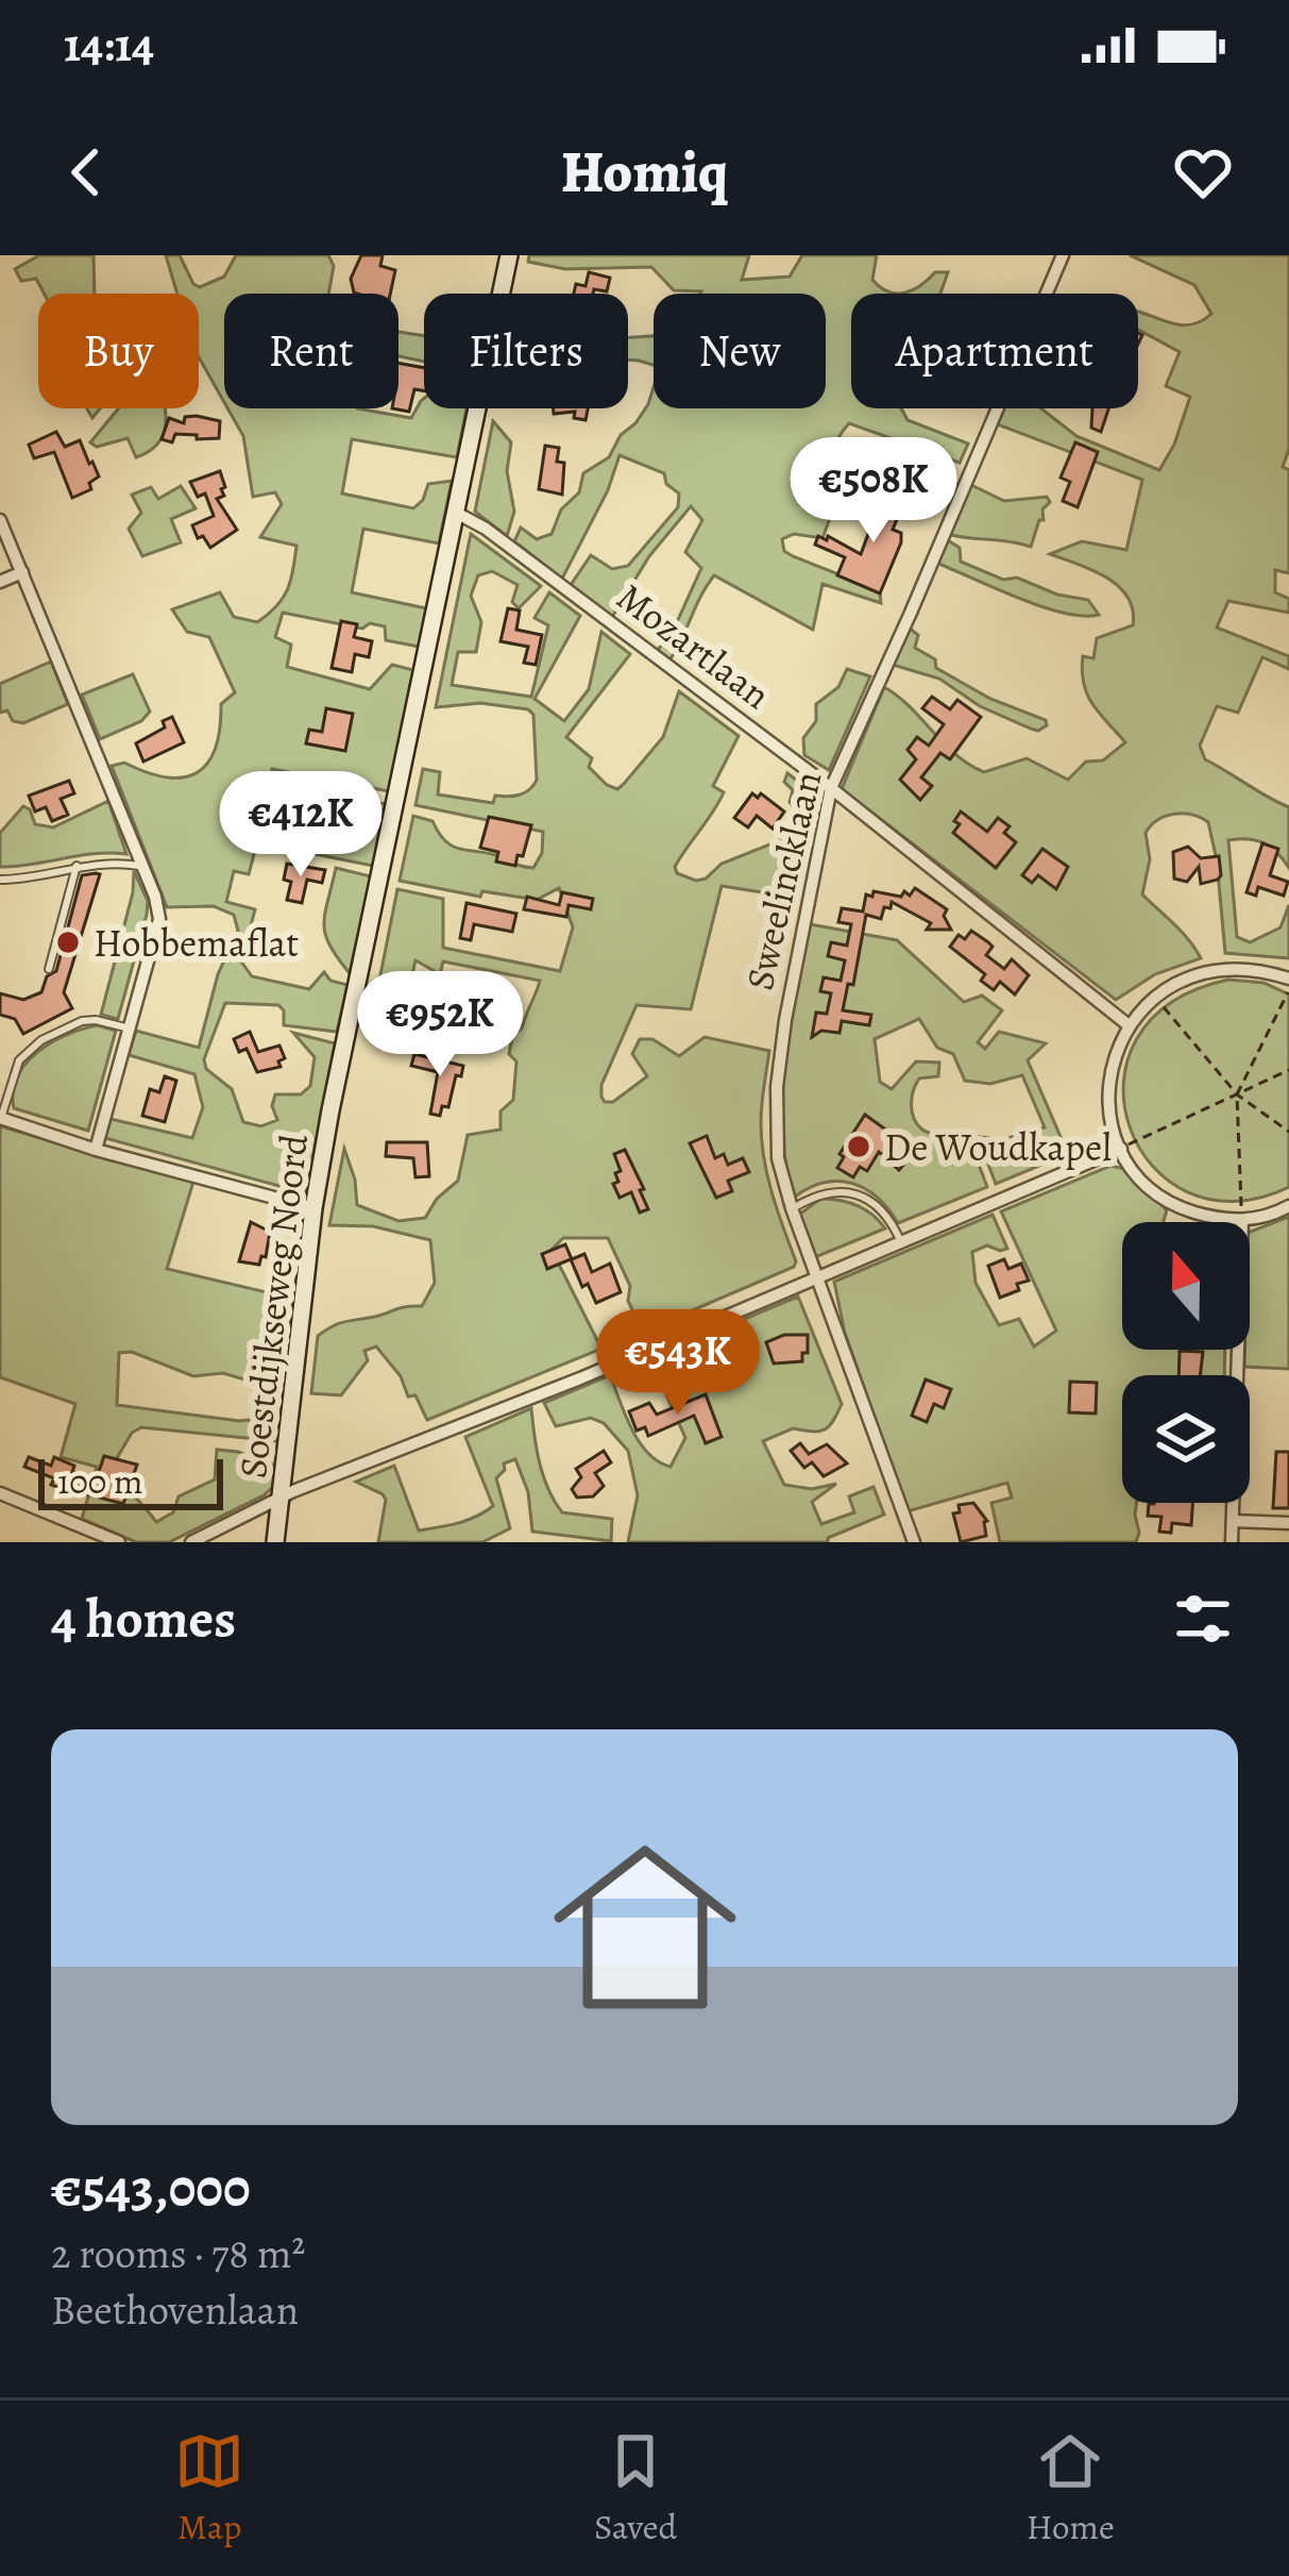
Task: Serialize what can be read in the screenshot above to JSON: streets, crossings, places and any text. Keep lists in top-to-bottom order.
{
  "streets": {
    "main road": ["Soestdijkseweg Noord"],
    "street": ["Mozartlaan", "Sweelincklaan"]
  },
  "crossings": [
    ["Mozartlaan", "Sweelincklaan"],
    ["Mozartlaan", "Soestdijkseweg Noord"]
  ],
  "places": ["Hobbemaflat", "De Woudkapel"],
  "scale_bar": "100 m",
  "north": "top",
  "page": {
    "status": "14:14",
    "header": "Homiq",
    "chip": [
      "Buy",
      "Rent",
      "Filters",
      "New",
      "Apartment"
    ],
    "price": [
      "€508K",
      "€412K",
      "€952K",
      "€543K"
    ],
    "scale": "100 m",
    "heading": "4 homes",
    "list": [
      {
        "name": "€543,000",
        "note": "2 rooms · 78 m² · Beethovenlaan"
      }
    ],
    "tabs": ["Map", "Saved", "Home"]
  }
}
